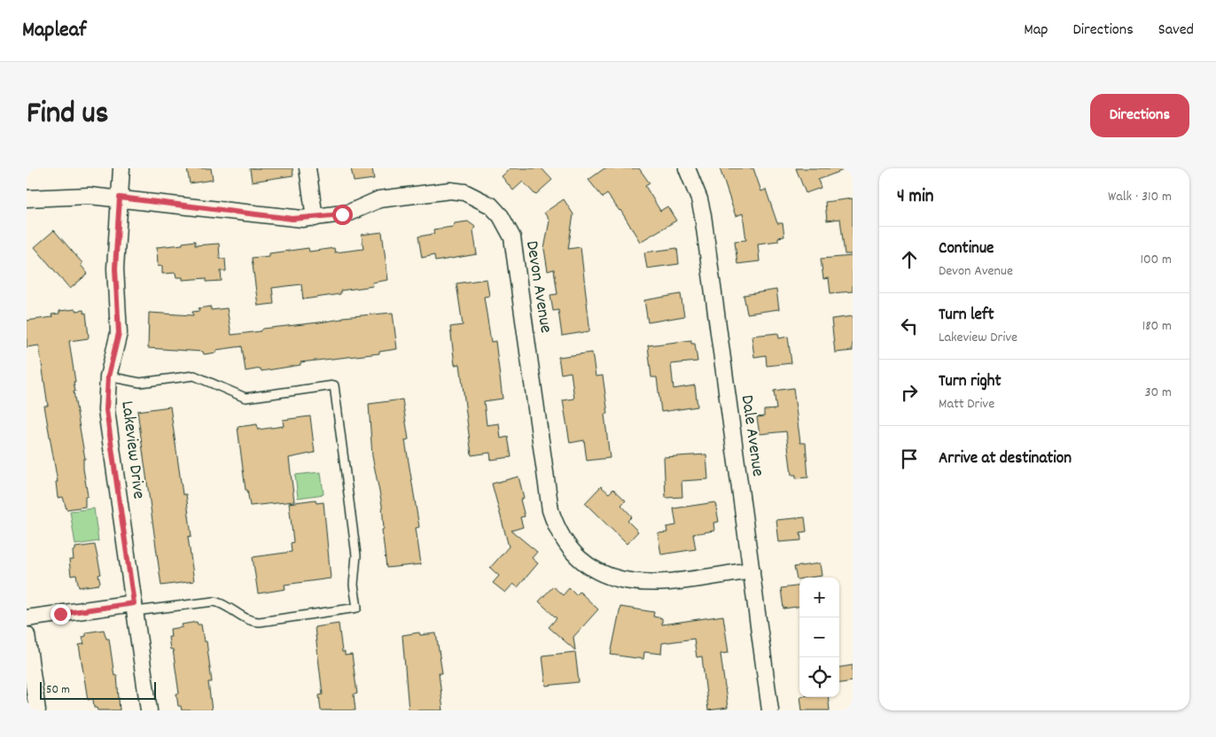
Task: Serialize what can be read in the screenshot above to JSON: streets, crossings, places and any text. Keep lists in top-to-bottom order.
{
  "streets": {
    "street": ["Devon Avenue", "Dale Avenue", "Lakeview Drive"]
  },
  "crossings": [
    ["Devon Avenue", "Dale Avenue"],
    ["Devon Avenue", "Lakeview Drive"]
  ],
  "scale_bar": "50 m",
  "page": {
    "header": "Mapleaf",
    "nav": ["Map", "Directions", "Saved"],
    "title": "Find us",
    "buttons": "Directions",
    "heading": ["4 min", "Walk · 310 m"],
    "list": [
      ["Continue", "Devon Avenue", "100 m"],
      ["Turn left", "Lakeview Drive", "180 m"],
      ["Turn right", "Matt Drive", "30 m"],
      "Arrive at destination"
    ],
    "map_buttons": ["+", "−"],
    "scale": "50 m"
  }
}
